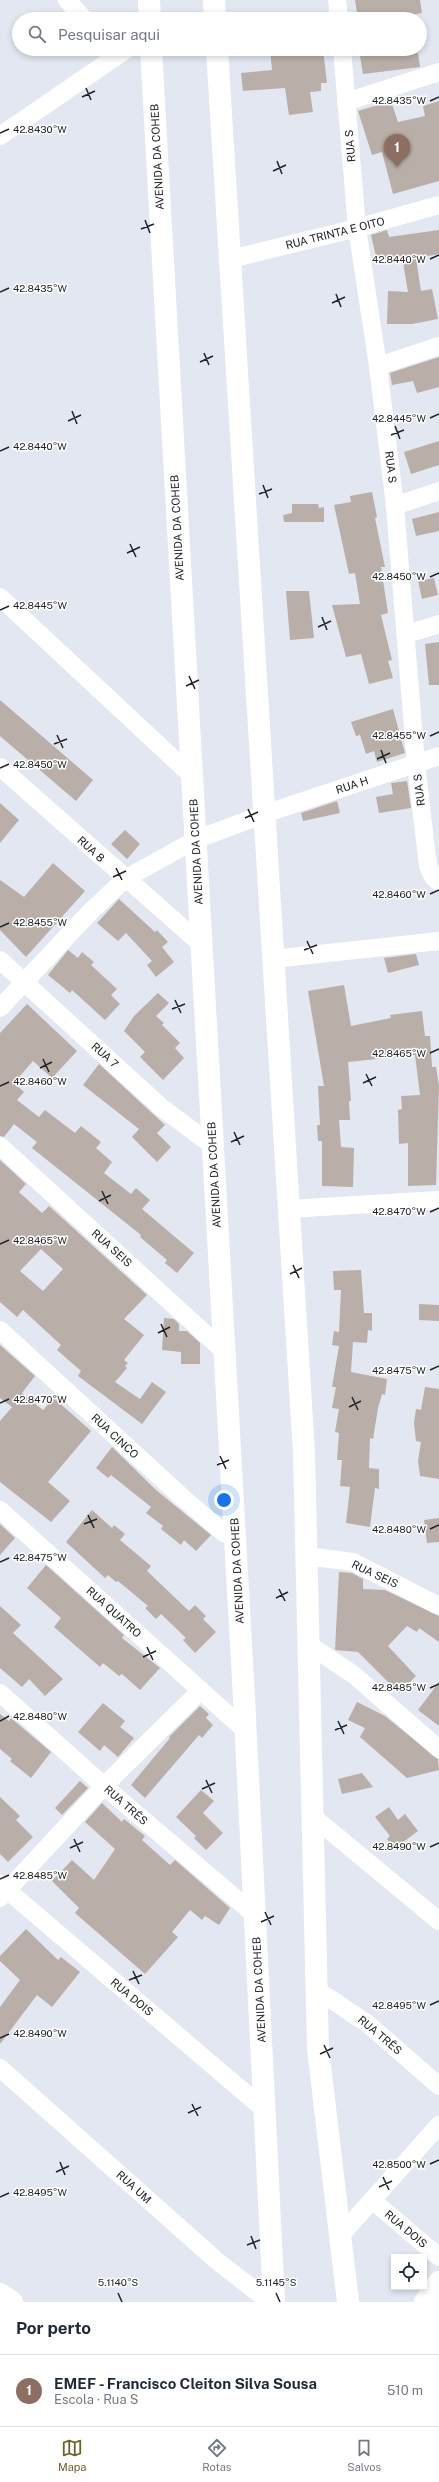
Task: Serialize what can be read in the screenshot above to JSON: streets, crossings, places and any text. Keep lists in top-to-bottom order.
{
  "streets": {
    "main road": ["AVENIDA DA COHEB"],
    "street": [
      "RUA S",
      "RUA TRINTA E OITO",
      "RUA H",
      "RUA 8",
      "RUA 7",
      "RUA SEIS",
      "RUA CINCO",
      "RUA QUATRO",
      "RUA TRÊS",
      "RUA DOIS",
      "RUA UM"
    ]
  },
  "crossings": [
    ["RUA S", "RUA TRINTA E OITO"],
    ["RUA S", "RUA H"],
    ["AVENIDA DA COHEB", "RUA H"],
    ["AVENIDA DA COHEB", "RUA 8"],
    ["AVENIDA DA COHEB", "RUA 7"],
    ["AVENIDA DA COHEB", "RUA SEIS"],
    ["AVENIDA DA COHEB", "RUA CINCO"],
    ["AVENIDA DA COHEB", "RUA QUATRO"],
    ["AVENIDA DA COHEB", "RUA TRÊS"],
    ["AVENIDA DA COHEB", "RUA DOIS"],
    ["RUA H", "RUA 8"],
    ["RUA H", "RUA 7"]
  ],
  "page": {
    "search": "Pesquisar aqui",
    "pins": "1",
    "heading": "Por perto",
    "list": [
      {
        "mark": "1",
        "name": "EMEF - Francisco Cleiton Silva Sousa",
        "note": "Escola · Rua S",
        "value": "510 m"
      }
    ],
    "nav": ["Mapa", "Rotas", "Salvos"]
  },
  "coordinates": [
    "42.8435°W",
    "42.8430°W",
    "42.8440°W",
    "42.8445°W",
    "42.8450°W",
    "42.8455°W",
    "42.8460°W",
    "42.8465°W",
    "42.8470°W",
    "42.8475°W",
    "42.8480°W",
    "42.8485°W",
    "42.8490°W",
    "42.8495°W",
    "42.8500°W",
    "5.1140°S",
    "5.1145°S"
  ]
}
